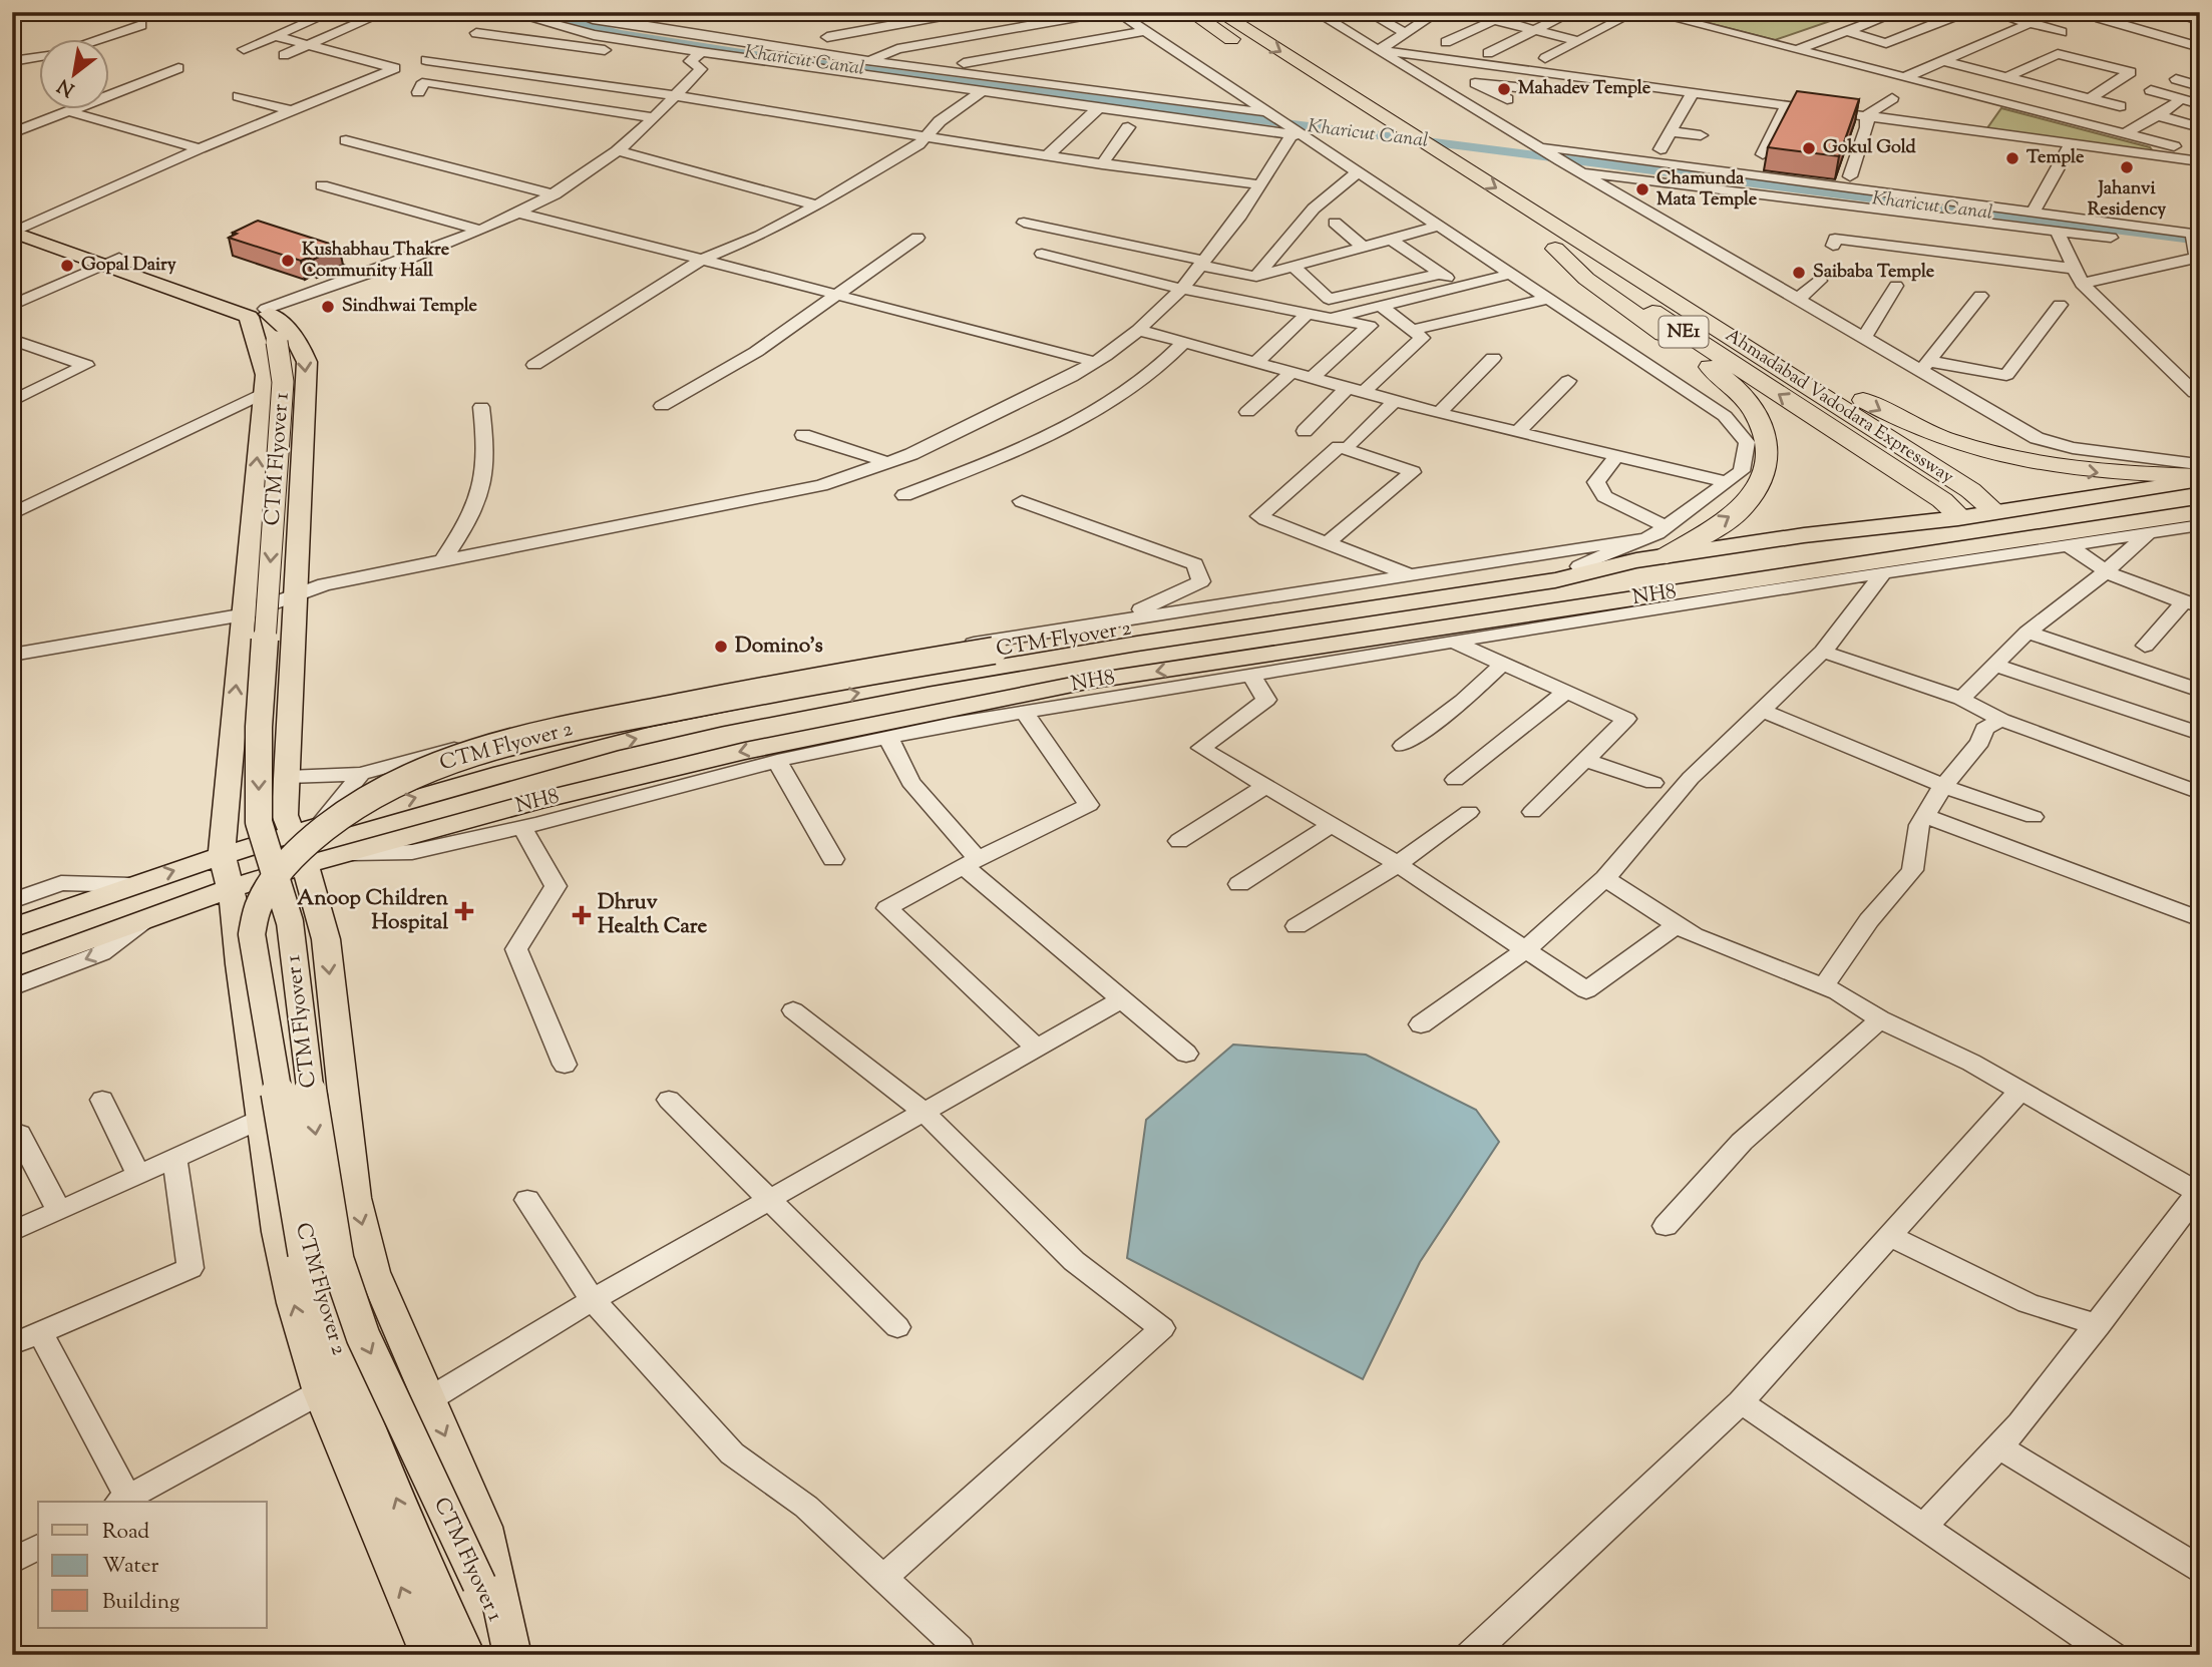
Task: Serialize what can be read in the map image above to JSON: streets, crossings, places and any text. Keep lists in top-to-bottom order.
{
  "streets": {
    "highway": ["NE1", "Ahmadabad Vadodara Expressway"],
    "main road": ["CTM Flyover 1", "NH8", "CTM Flyover 2"]
  },
  "crossings": [
    ["Ahmadabad Vadodara Expressway", "NH8"],
    ["NH8", "CTM Flyover 2"]
  ],
  "water": ["Kharicut Canal"],
  "places": {
    "other": [
      "Mahadev Temple",
      "Gokul Gold",
      "Temple",
      "Jahanvi Residency",
      "Chamunda Mata Temple",
      "Kushabhau Thakre Community Hall",
      "Gopal Dairy",
      "Saibaba Temple",
      "Sindhwai Temple",
      "Domino's"
    ],
    "health": ["Anoop Children Hospital", "Dhruv Health Care"]
  },
  "legend": ["Road", "Water", "Building"],
  "north": "bottom left"
}
